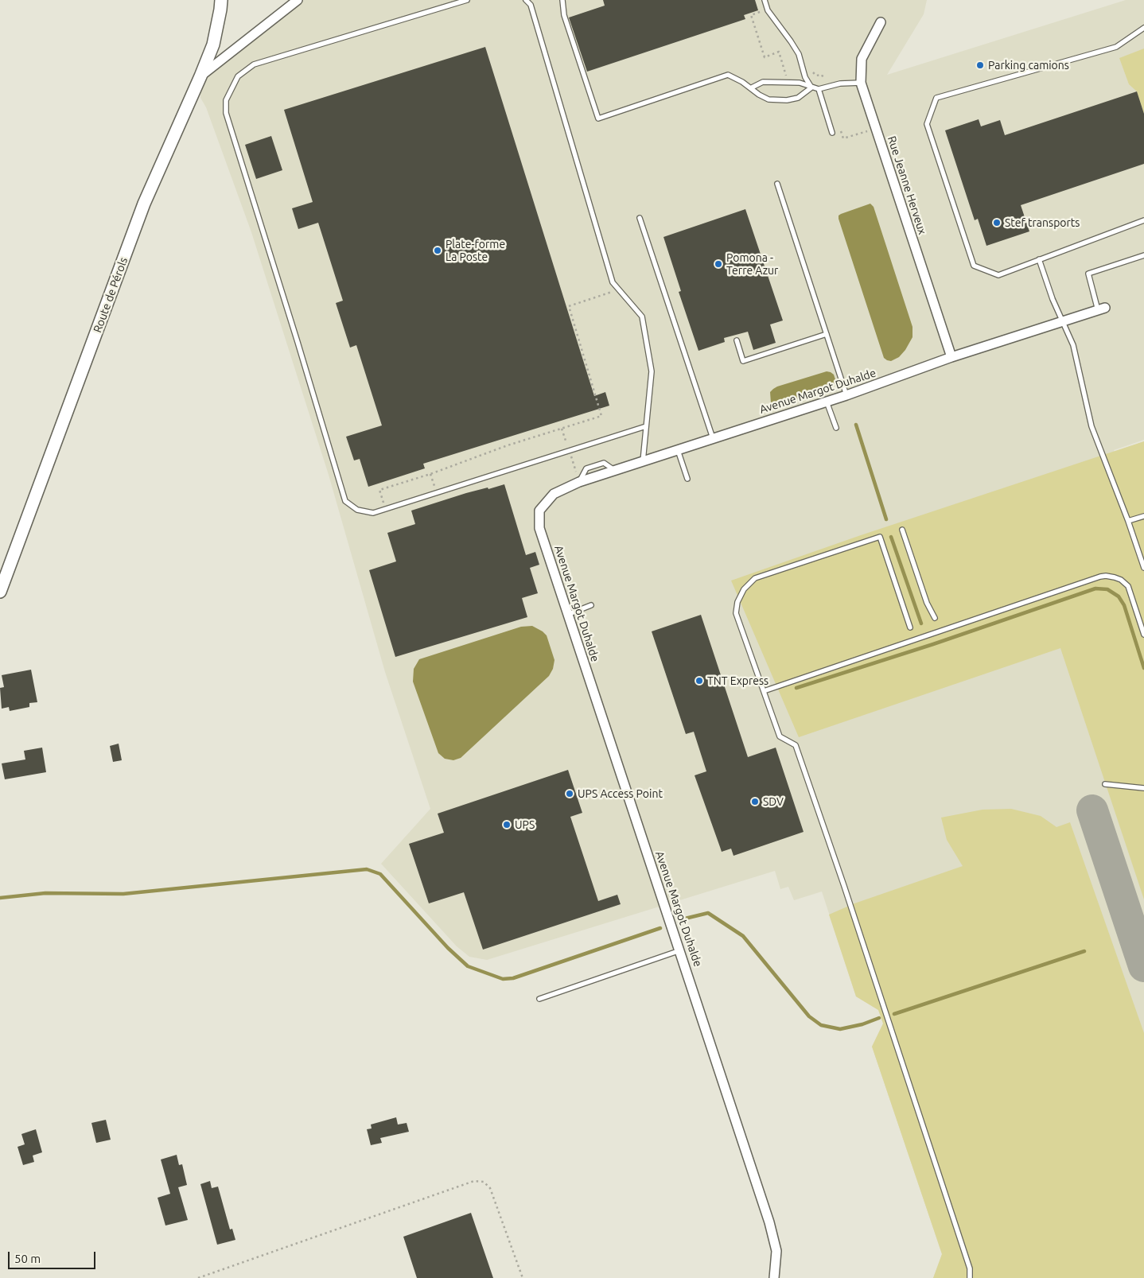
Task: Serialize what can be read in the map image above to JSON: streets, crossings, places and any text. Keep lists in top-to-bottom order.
{
  "streets": {
    "street": ["Rue Jeanne Herveux", "Route de Pérols", "Avenue Margot Duhalde"]
  },
  "crossings": [
    ["Rue Jeanne Herveux", "Avenue Margot Duhalde"]
  ],
  "places": [
    "Parking camions",
    "Stef transports",
    "Plate-forme La Poste",
    "Pomona - Terre Azur",
    "TNT Express",
    "UPS Access Point",
    "SDV",
    "UPS"
  ],
  "scale_bar": "50 m"
}
